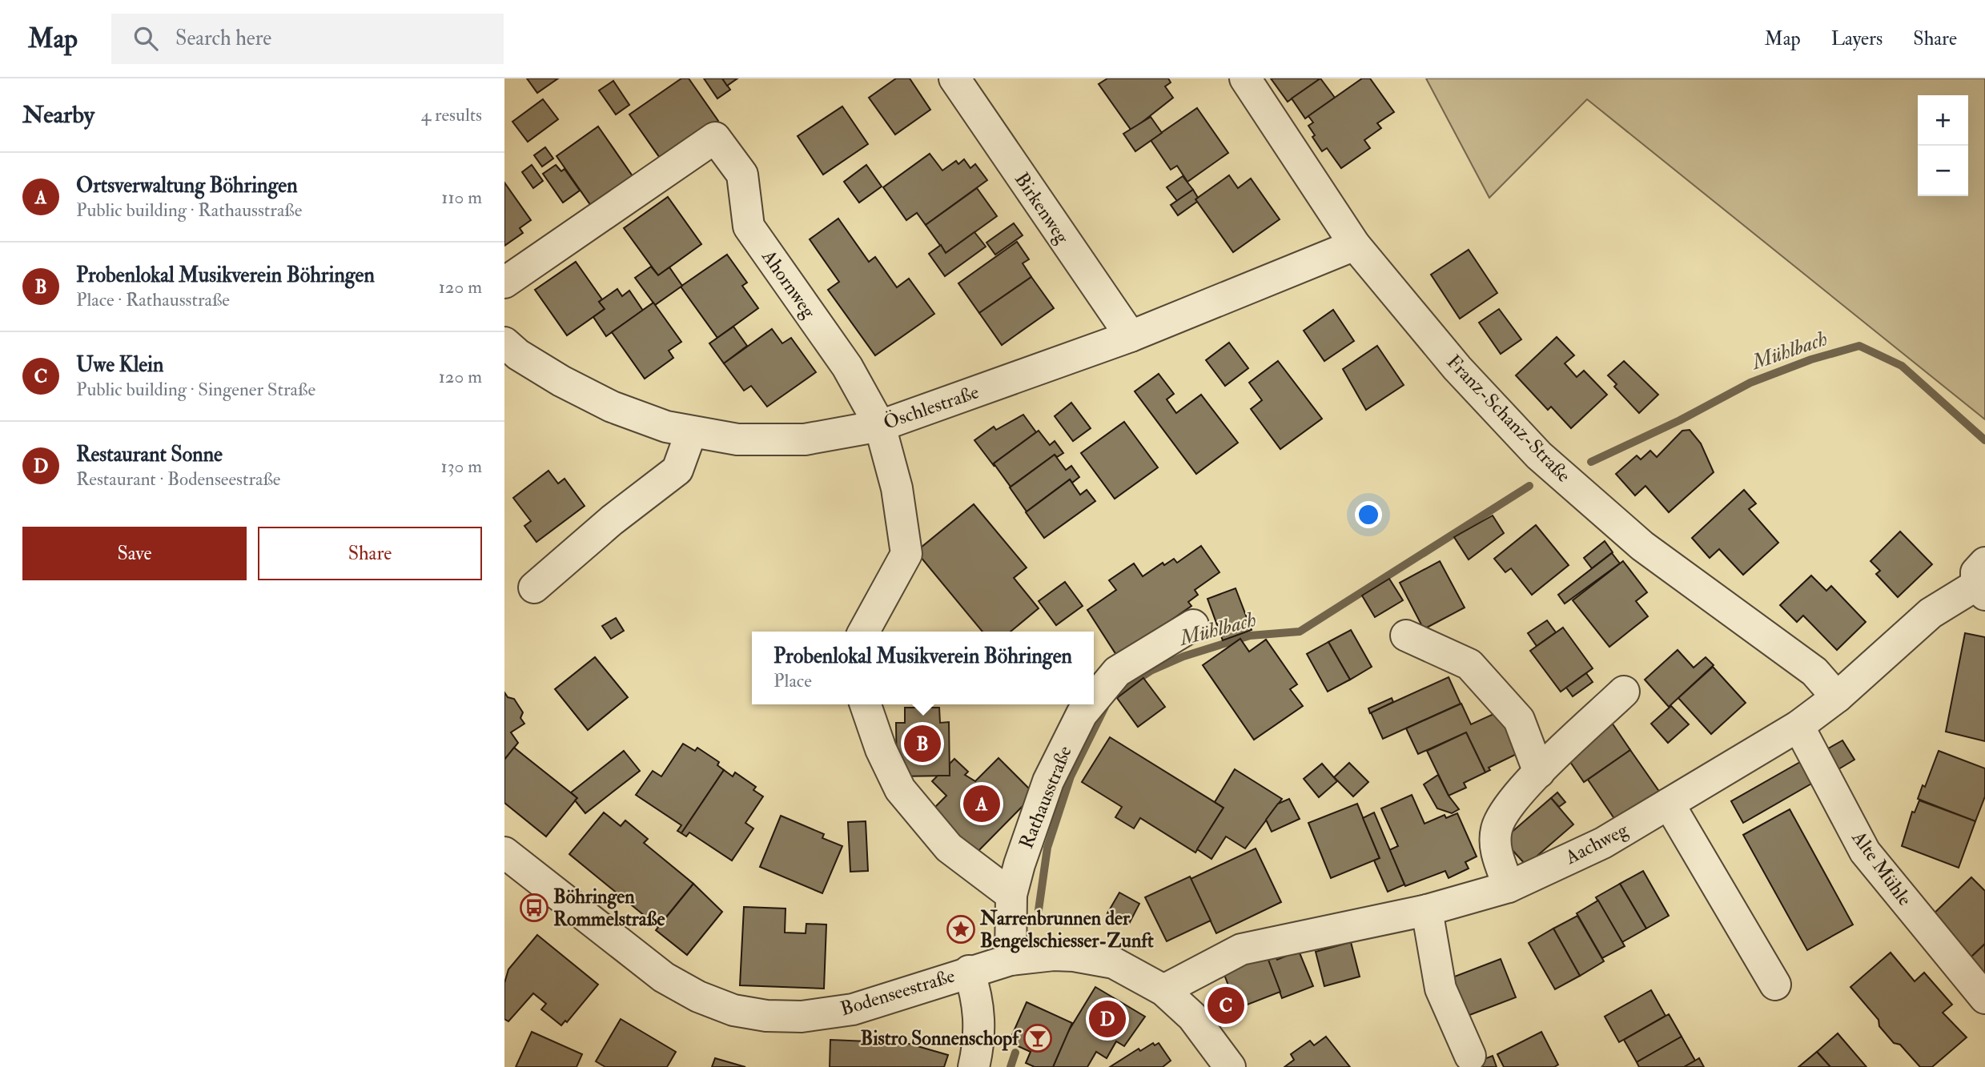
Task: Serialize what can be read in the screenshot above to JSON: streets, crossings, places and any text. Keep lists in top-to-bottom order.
{
  "streets": {
    "street": [
      "Birkenweg",
      "Ahornweg",
      "Öschlestraße",
      "Franz-Schanz-Straße",
      "Rathausstraße",
      "Aachweg",
      "Alte Mühle",
      "Bodenseestraße"
    ]
  },
  "crossings": [
    ["Birkenweg", "Öschlestraße"],
    ["Ahornweg", "Öschlestraße"],
    ["Öschlestraße", "Franz-Schanz-Straße"],
    ["Franz-Schanz-Straße", "Aachweg"],
    ["Rathausstraße", "Bodenseestraße"],
    ["Aachweg", "Alte Mühle"],
    ["Aachweg", "Bodenseestraße"]
  ],
  "water": ["Mühlbach"],
  "places": {
    "bus stop": ["Böhringen Rommelstraße"],
    "place": ["Narrenbrunnen der Bengelschiesser-Zunft"],
    "bar": ["Bistro Sonnenschopf"]
  },
  "page": {
    "header": "Map",
    "search": "Search here",
    "nav": ["Map", "Layers", "Share"],
    "heading": ["Nearby", "4 results"],
    "map_buttons": ["+", "−"],
    "list": [
      {
        "mark": "A",
        "name": "Ortsverwaltung Böhringen",
        "note": "Public building · Rathausstraße",
        "value": "110 m"
      },
      {
        "mark": "B",
        "name": "Probenlokal Musikverein Böhringen",
        "note": "Place · Rathausstraße",
        "value": "120 m"
      },
      {
        "mark": "C",
        "name": "Uwe Klein",
        "note": "Public building · Singener Straße",
        "value": "120 m"
      },
      {
        "mark": "D",
        "name": "Restaurant Sonne",
        "note": "Restaurant · Bodenseestraße",
        "value": "130 m"
      }
    ],
    "buttons": ["Save", "Share"],
    "popup": ["Probenlokal Musikverein Böhringen", "Place"],
    "pins": [
      "B",
      "A",
      "C",
      "D"
    ]
  }
}
